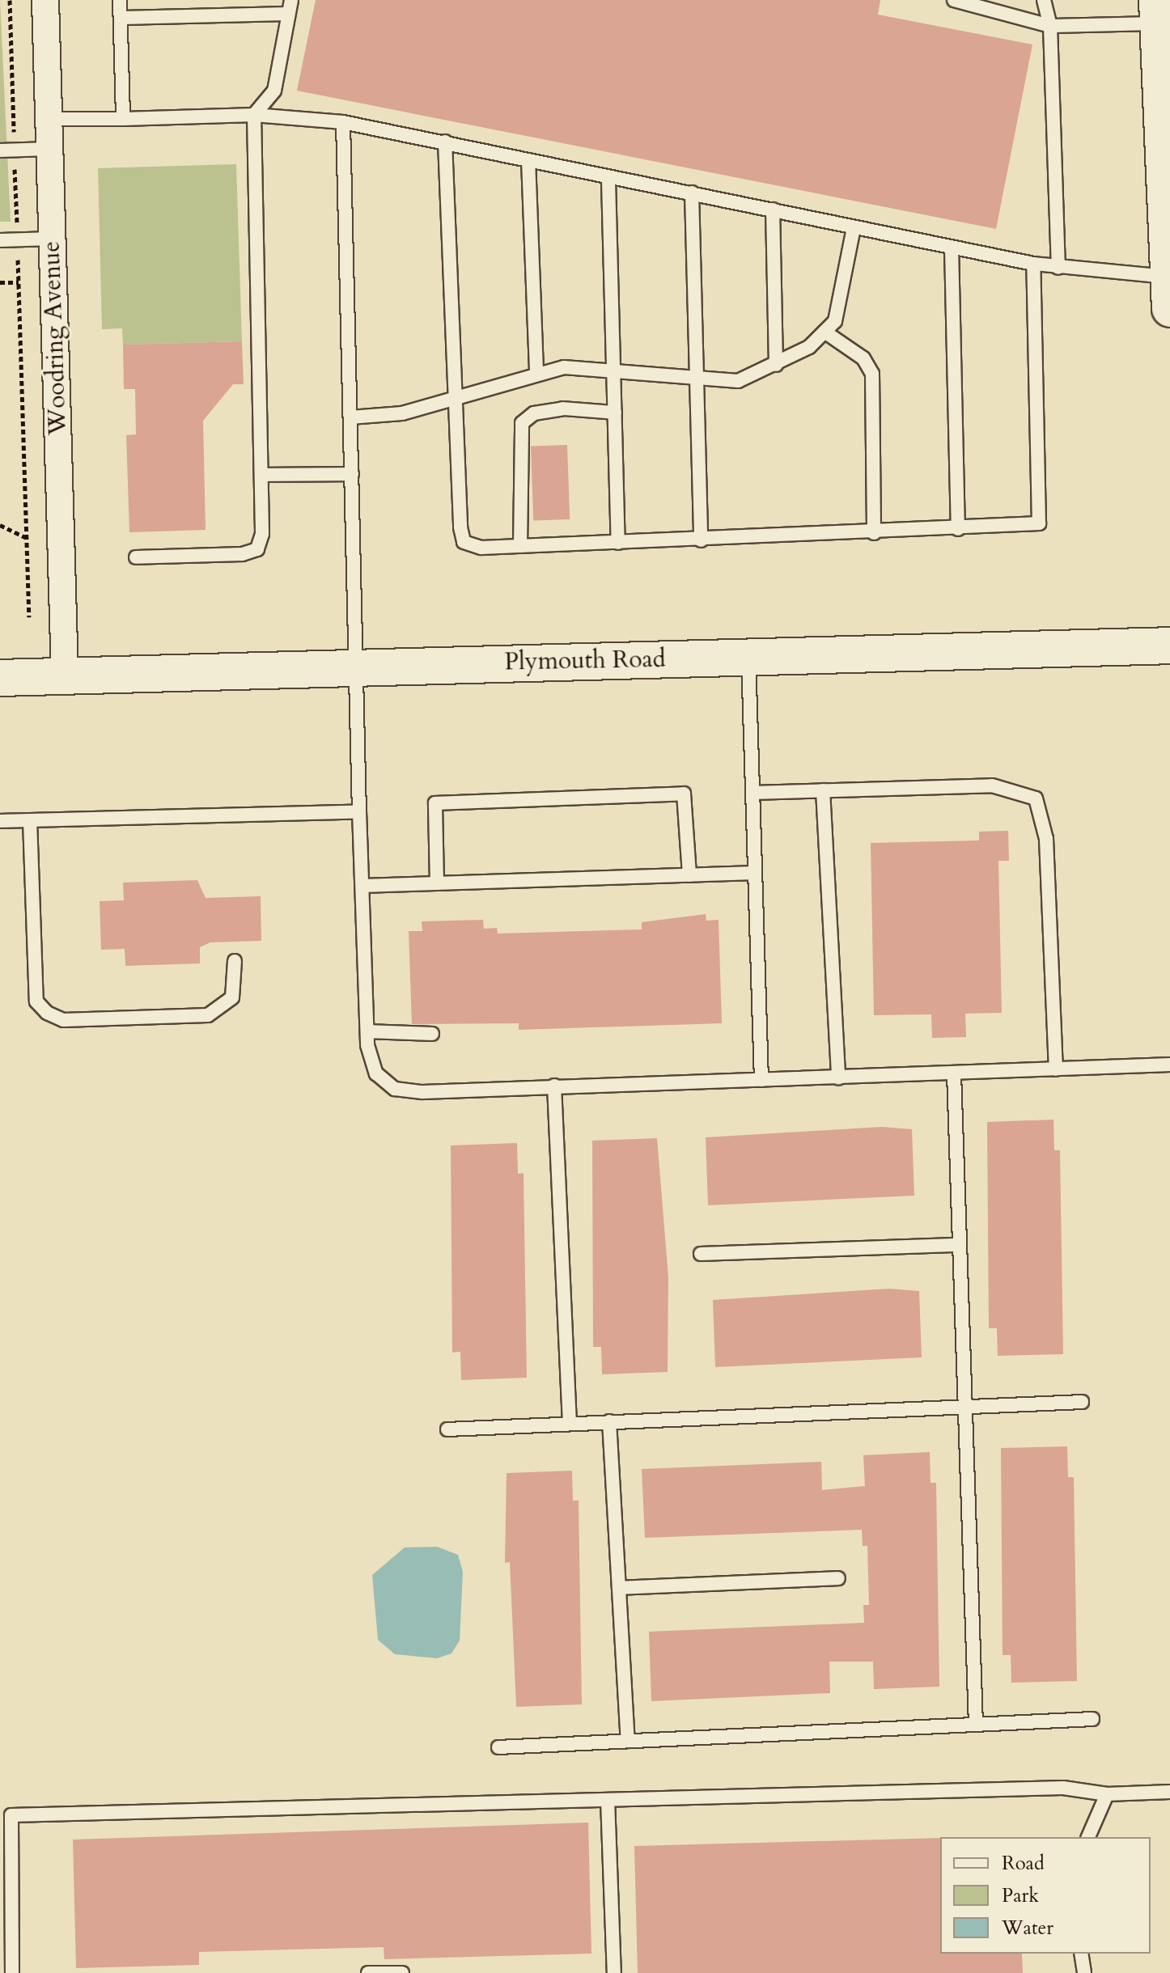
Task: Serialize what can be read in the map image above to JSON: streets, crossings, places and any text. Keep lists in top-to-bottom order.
{
  "streets": {
    "main road": ["Plymouth Road"],
    "street": ["Woodring Avenue"]
  },
  "crossings": [
    ["Woodring Avenue", "Plymouth Road"]
  ],
  "legend": ["Road", "Park", "Water"]
}
